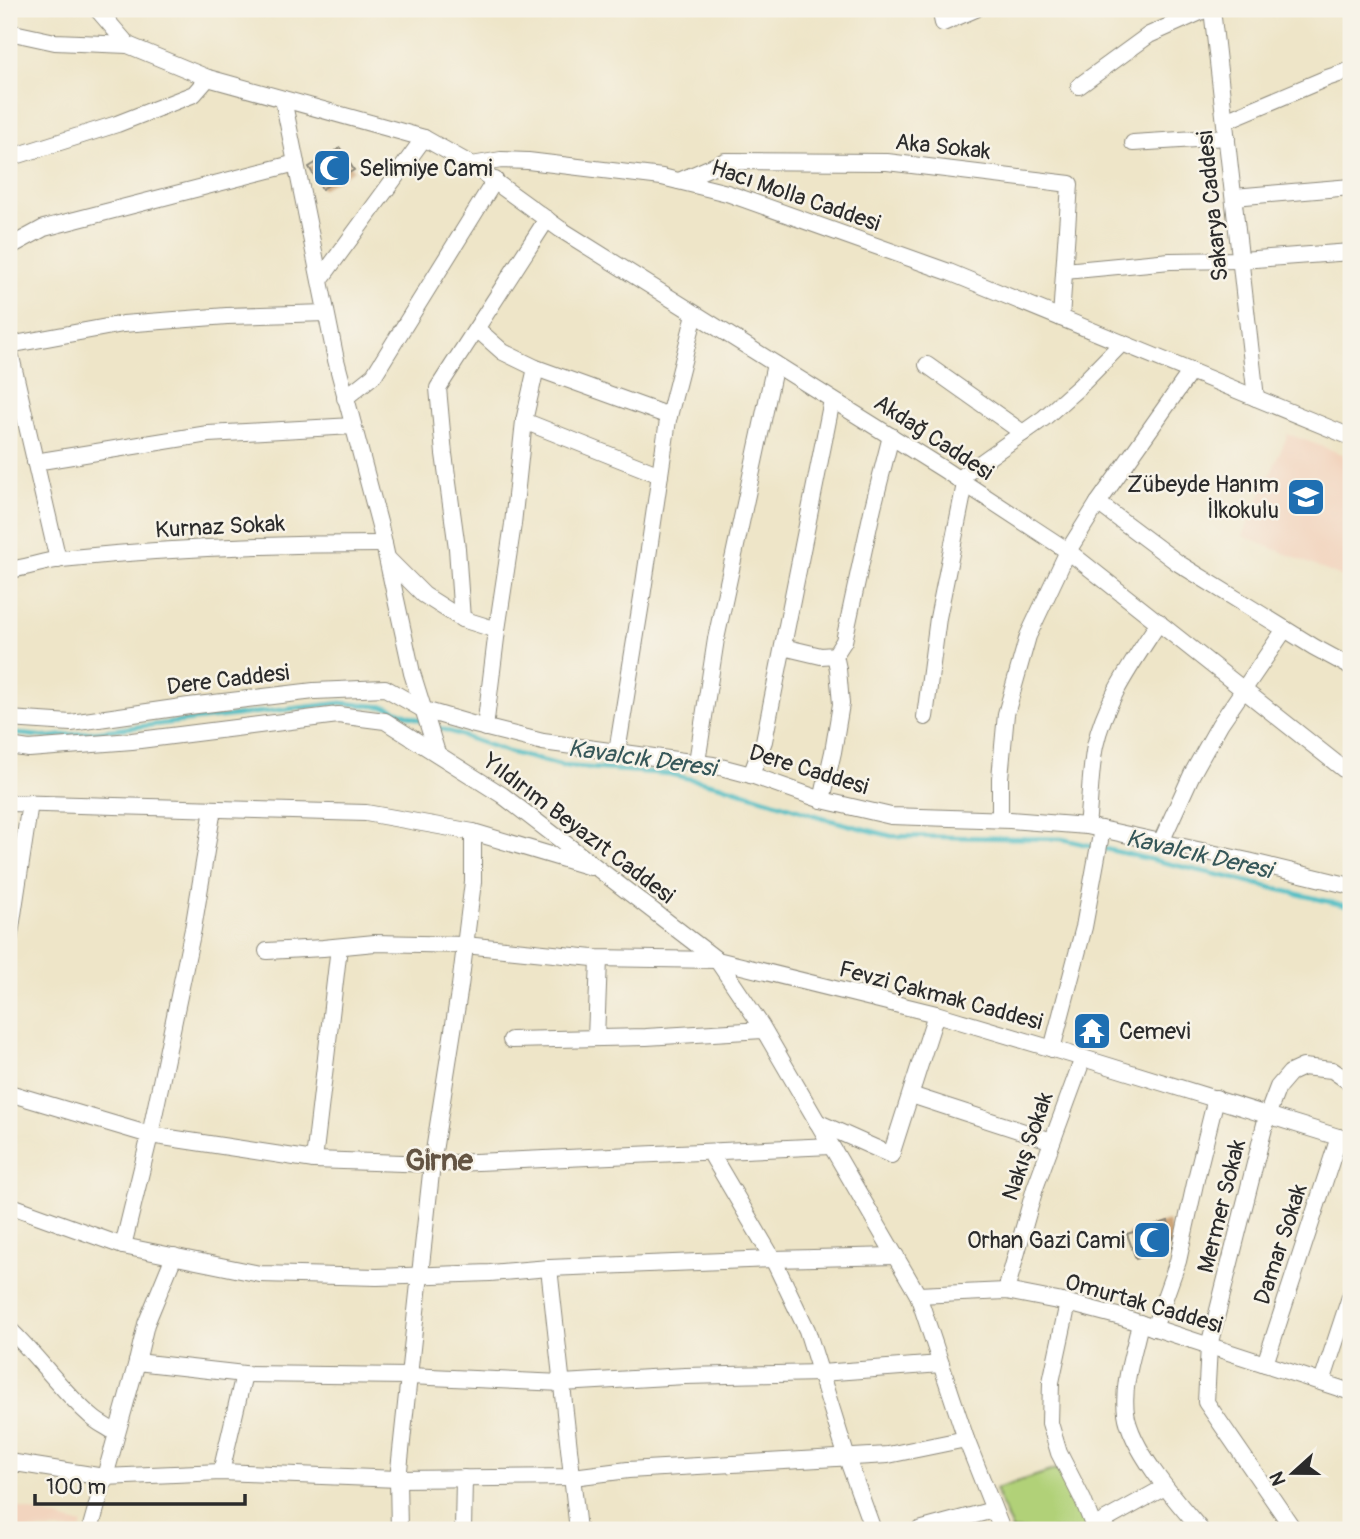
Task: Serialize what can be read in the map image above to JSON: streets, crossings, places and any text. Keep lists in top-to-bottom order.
{
  "streets": {
    "street": [
      "Aka Sokak",
      "Hacı Molla Caddesi",
      "Sakarya Caddesi",
      "Akdağ Caddesi",
      "Kurnaz Sokak",
      "Dere Caddesi",
      "Yıldırım Beyazıt Caddesi",
      "Fevzi Çakmak Caddesi",
      "Nakış Sokak",
      "Mermer Sokak",
      "Damar Sokak",
      "Omurtak Caddesi"
    ]
  },
  "crossings": [
    ["Aka Sokak", "Hacı Molla Caddesi"],
    ["Hacı Molla Caddesi", "Sakarya Caddesi"],
    ["Hacı Molla Caddesi", "Akdağ Caddesi"],
    ["Yıldırım Beyazıt Caddesi", "Fevzi Çakmak Caddesi"],
    ["Yıldırım Beyazıt Caddesi", "Omurtak Caddesi"],
    ["Fevzi Çakmak Caddesi", "Nakış Sokak"],
    ["Fevzi Çakmak Caddesi", "Mermer Sokak"],
    ["Fevzi Çakmak Caddesi", "Damar Sokak"],
    ["Nakış Sokak", "Omurtak Caddesi"],
    ["Mermer Sokak", "Omurtak Caddesi"],
    ["Damar Sokak", "Omurtak Caddesi"]
  ],
  "districts": ["Girne"],
  "water": ["Kavalcık Deresi"],
  "places": {
    "mosque": ["Selimiye Cami", "Orhan Gazi Cami"],
    "school or university": ["Zübeyde Hanım İlkokulu"],
    "temple": ["Cemevi"]
  },
  "scale_bar": "100 m",
  "north": "left"
}
